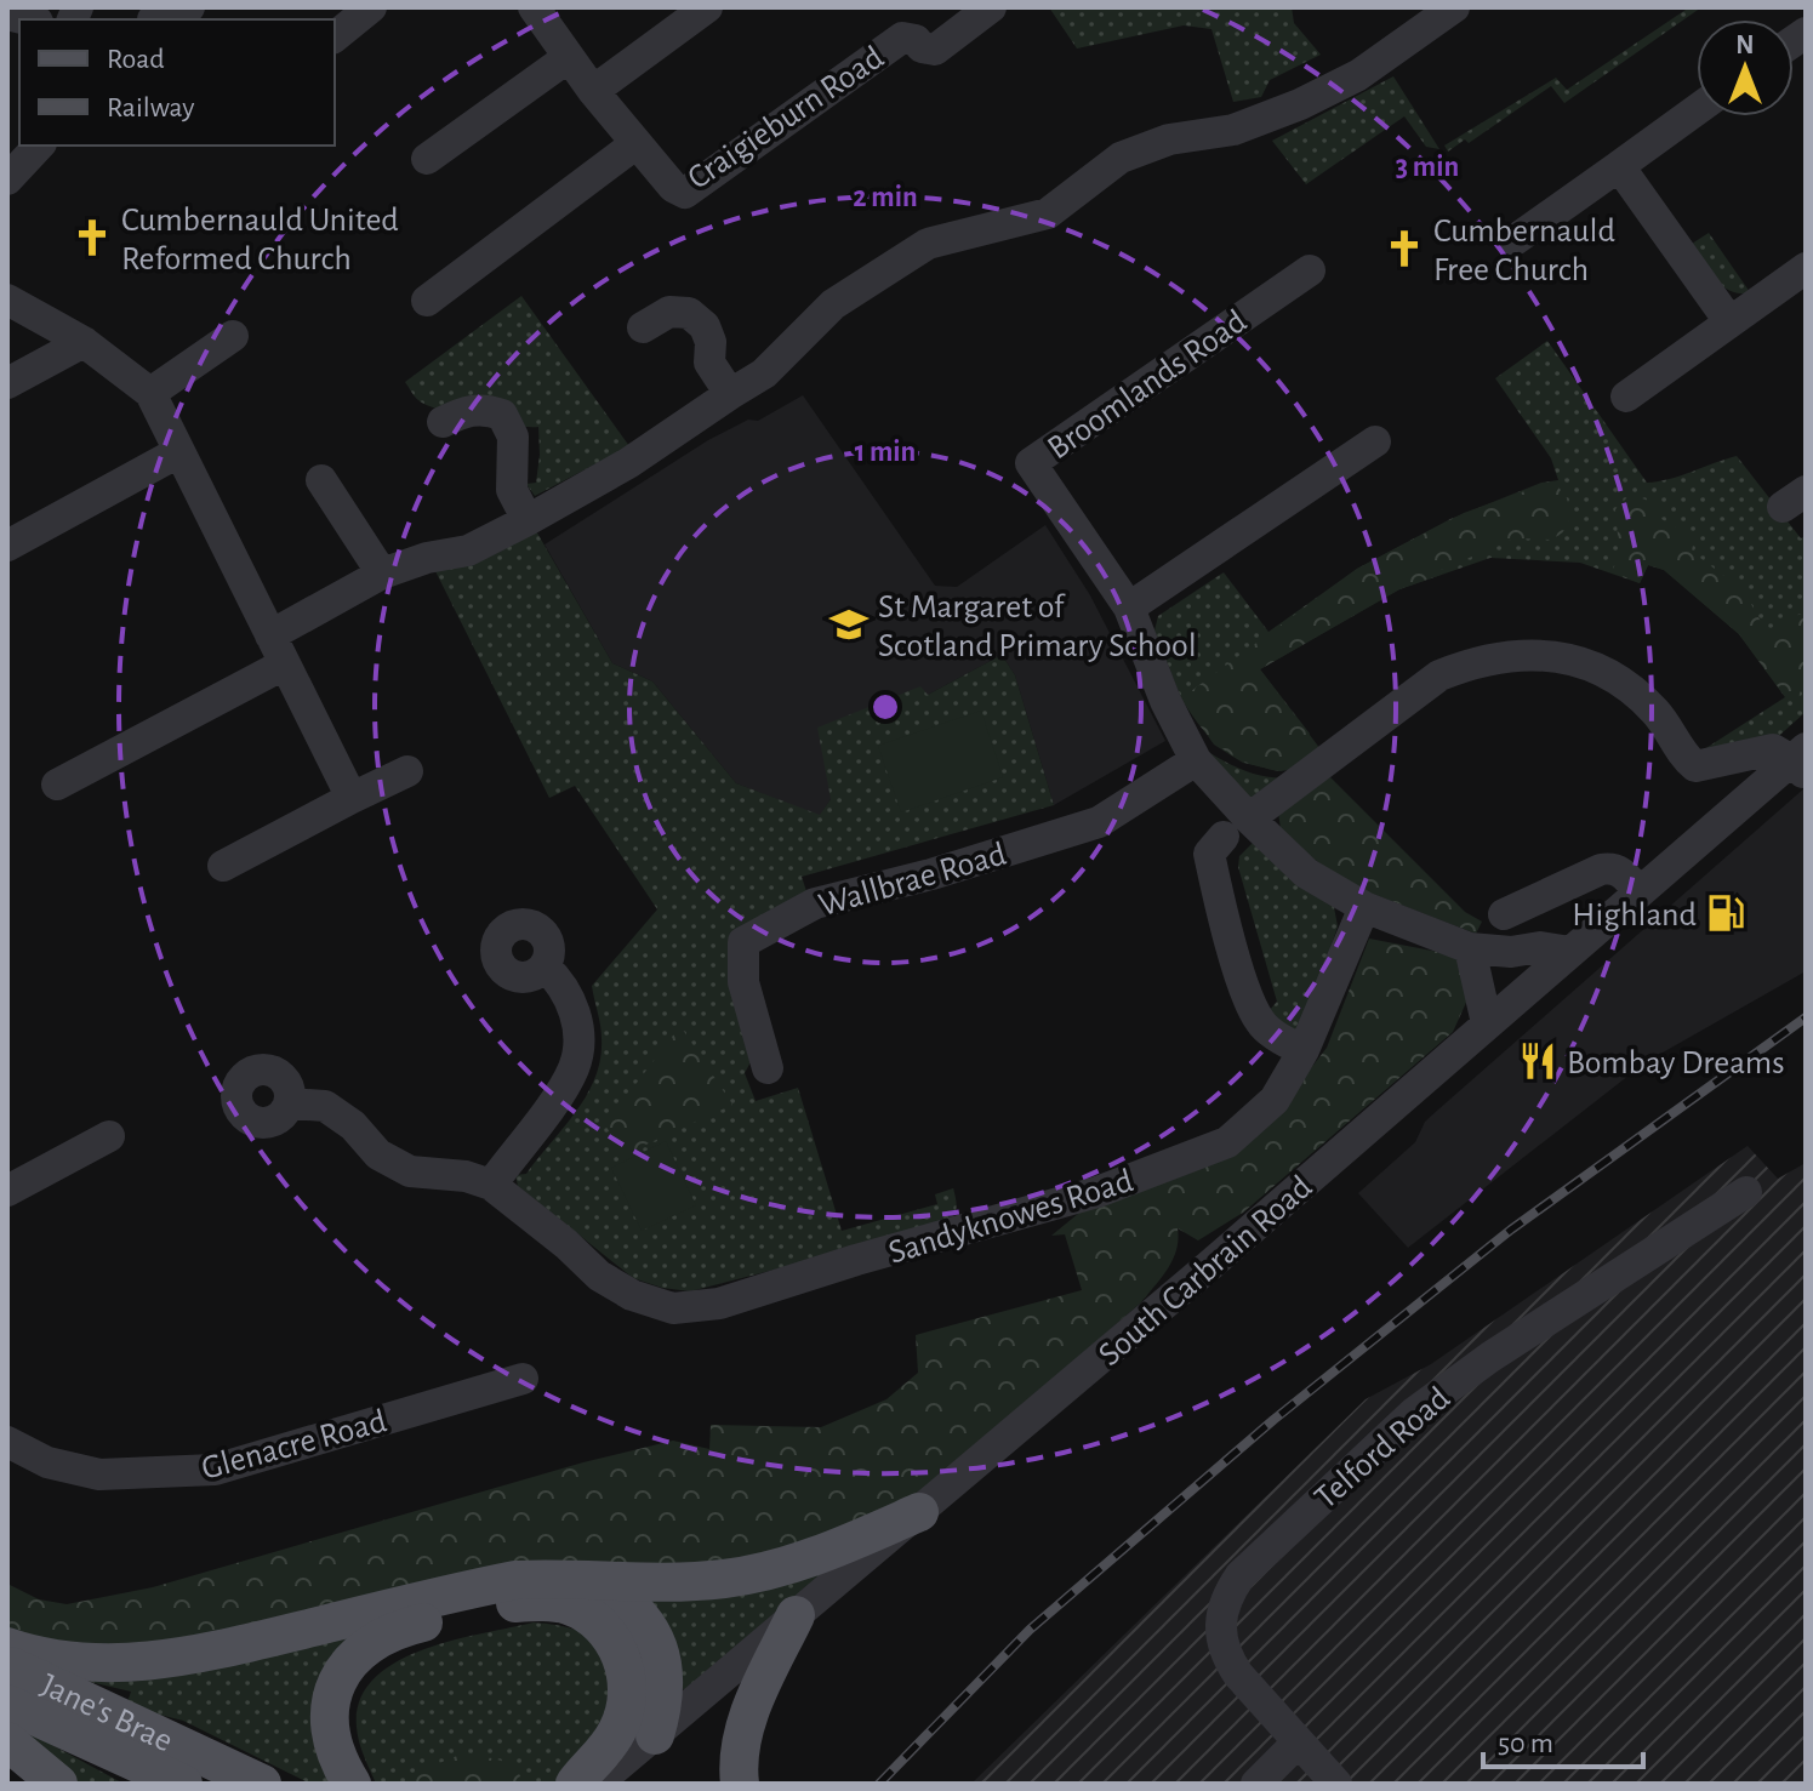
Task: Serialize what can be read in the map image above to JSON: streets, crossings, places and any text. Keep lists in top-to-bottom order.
{
  "streets": {
    "main road": ["Jane's Brae"],
    "street": [
      "Craigieburn Road",
      "Broomlands Road",
      "Wallbrae Road",
      "Sandyknowes Road",
      "South Carbrain Road",
      "Glenacre Road",
      "Telford Road"
    ]
  },
  "crossings": [
    ["Broomlands Road", "Wallbrae Road"],
    ["Broomlands Road", "Sandyknowes Road"],
    ["Broomlands Road", "South Carbrain Road"]
  ],
  "places": {
    "church": ["Cumbernauld United Reformed Church", "Cumbernauld Free Church"],
    "school or university": ["St Margaret of Scotland Primary School"],
    "fuel station": ["Highland"],
    "restaurant": ["Bombay Dreams"]
  },
  "legend": ["Road", "Railway"],
  "scale_bar": "50 m",
  "north": "top",
  "rings": ["3 min", "2 min", "1 min"]
}
